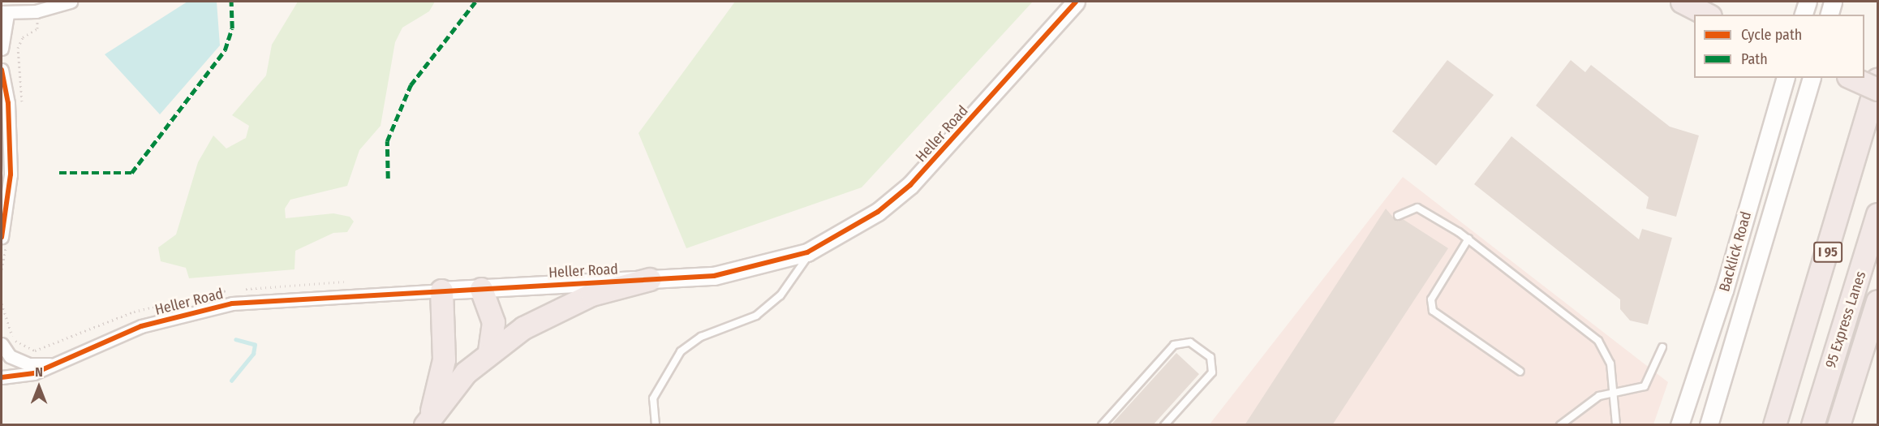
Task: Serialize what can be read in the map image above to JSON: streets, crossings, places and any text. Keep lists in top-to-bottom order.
{
  "streets": {
    "highway": ["I 95", "95 Express Lanes"],
    "main road": ["Heller Road", "Backlick Road"]
  },
  "legend": ["Cycle path", "Path"],
  "north": "top"
}
